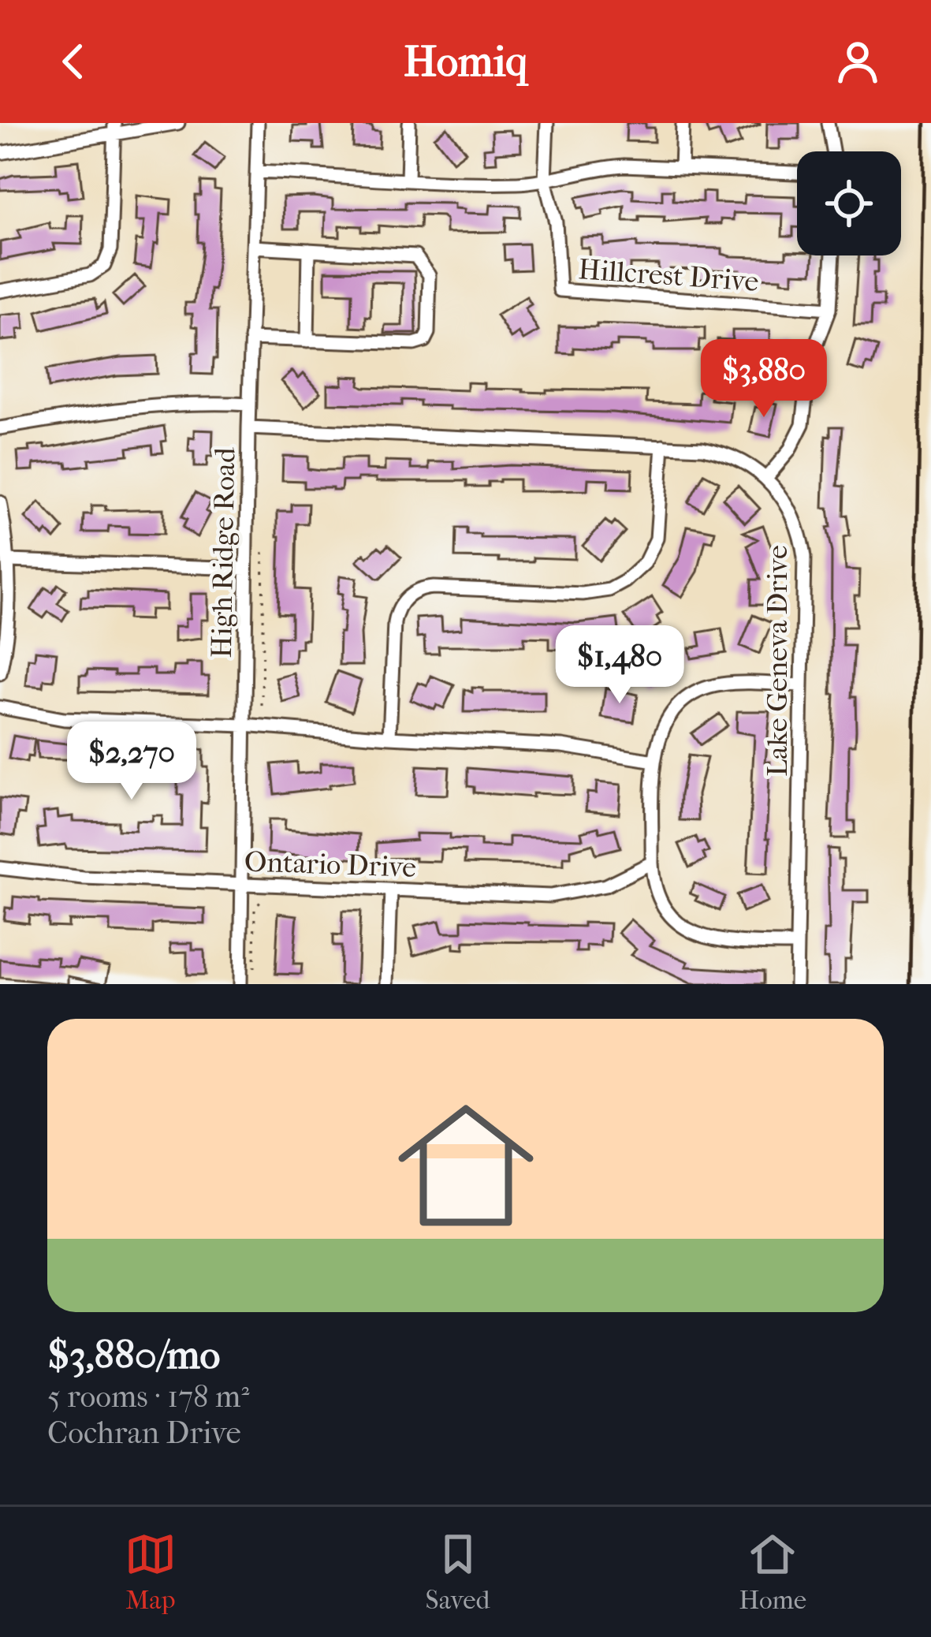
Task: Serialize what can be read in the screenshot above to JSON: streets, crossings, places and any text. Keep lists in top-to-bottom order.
{
  "streets": {
    "street": [
      "Hillcrest Drive",
      "High Ridge Road",
      "Lake Geneva Drive",
      "Ontario Drive"
    ]
  },
  "crossings": [
    ["High Ridge Road", "Lake Geneva Drive"],
    ["High Ridge Road", "Ontario Drive"]
  ],
  "page": {
    "header": "Homiq",
    "price": ["$3,880", "$1,480", "$2,270"],
    "list": [
      {
        "name": "$3,880/mo",
        "note": "5 rooms · 178 m² · Cochran Drive"
      }
    ],
    "tabs": ["Map", "Saved", "Home"]
  }
}
